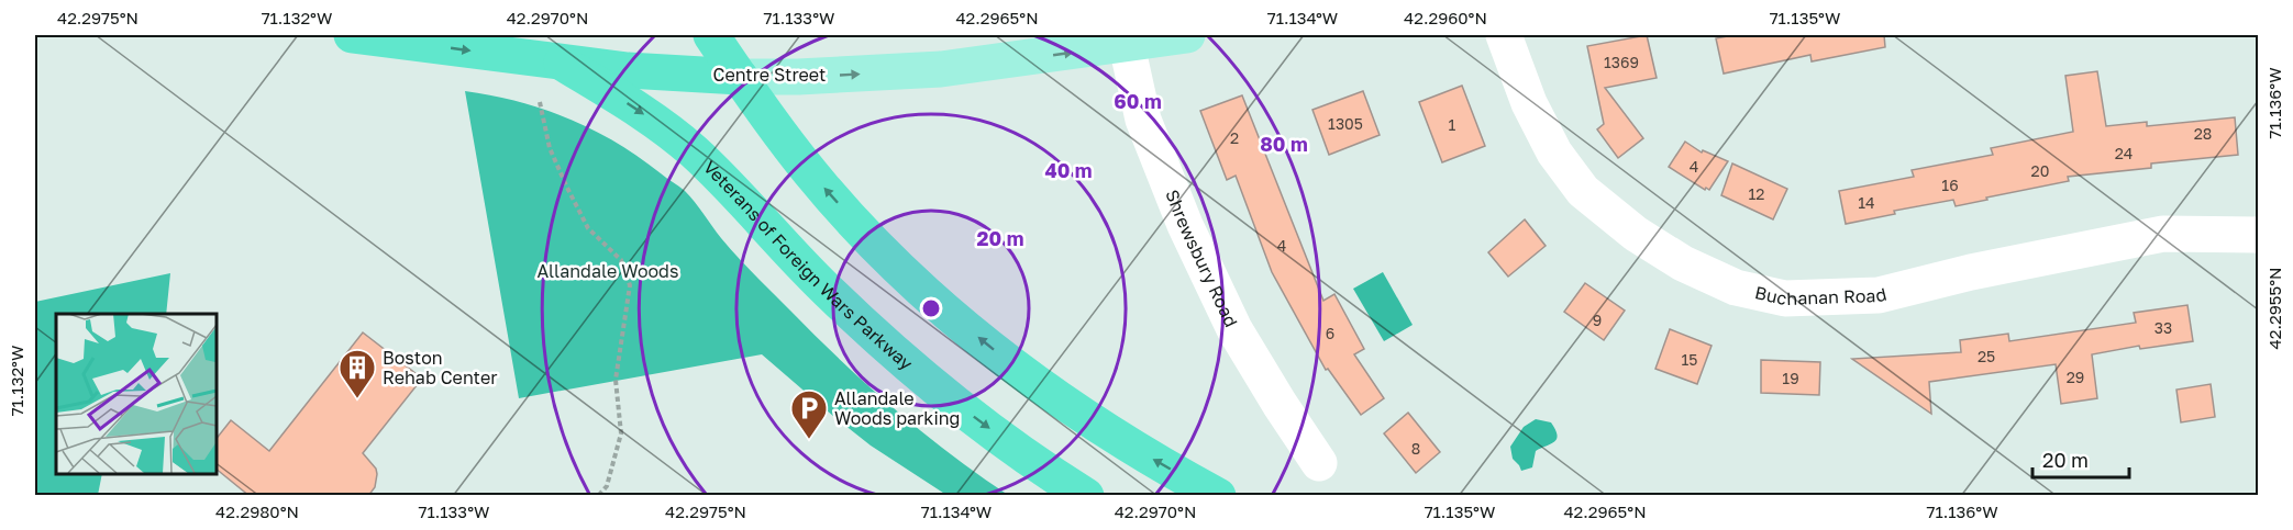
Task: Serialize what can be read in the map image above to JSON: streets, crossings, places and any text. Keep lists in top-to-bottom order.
{
  "streets": {
    "highway": ["Centre Street", "Veterans of Foreign Wars Parkway"],
    "street": ["Shrewsbury Road", "Buchanan Road"]
  },
  "crossings": [
    ["Centre Street", "Shrewsbury Road"],
    ["Centre Street", "Veterans of Foreign Wars Parkway"]
  ],
  "one_way": ["Centre Street"],
  "parks": ["Allandale Woods"],
  "places": {
    "building": ["Boston Rehab Center"],
    "parking": ["Allandale Woods parking"]
  },
  "house_numbers": [
    "1369",
    "1305",
    "1",
    "28",
    "2",
    "24",
    "4",
    "20",
    "16",
    "12",
    "14",
    "4",
    "9",
    "33",
    "6",
    "25",
    "15",
    "29",
    "19",
    "8"
  ],
  "scale_bar": "20 m",
  "coordinates": [
    "42.2975°N",
    "71.132°W",
    "42.2970°N",
    "71.133°W",
    "42.2965°N",
    "71.134°W",
    "42.2960°N",
    "71.135°W",
    "71.136°W",
    "42.2955°N",
    "42.2980°N"
  ],
  "rings": [
    "60 m",
    "80 m",
    "40 m",
    "20 m"
  ]
}
